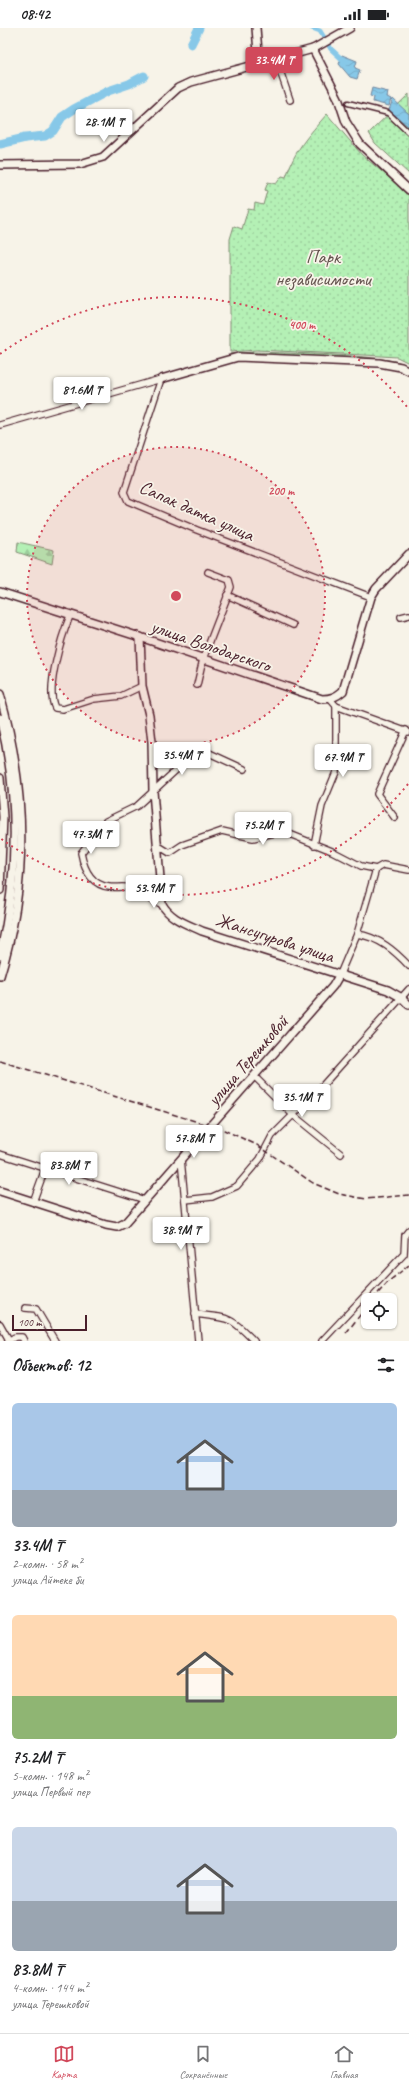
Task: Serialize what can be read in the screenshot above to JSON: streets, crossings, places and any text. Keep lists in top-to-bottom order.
{
  "streets": {
    "main road": ["улица Володарского", "Жансугурова улица", "улица Терешковой"],
    "street": ["Сапак датка улица"]
  },
  "crossings": [
    ["Жансугурова улица", "улица Терешковой"]
  ],
  "parks": ["Парк независимости"],
  "scale_bar": "100 m",
  "page": {
    "status": "08:42",
    "price": [
      "33.4M ₸",
      "28.1M ₸",
      "81.6M ₸",
      "35.4M ₸",
      "67.9M ₸",
      "75.2M ₸",
      "47.3M ₸",
      "53.9M ₸",
      "35.1M ₸",
      "57.8M ₸",
      "83.8M ₸",
      "38.9M ₸"
    ],
    "scale": "100 m",
    "heading": "Объектов: 12",
    "list": [
      {
        "name": "33.4M ₸",
        "note": "2-комн. · 58 m² · улица Айтеке би"
      },
      {
        "name": "75.2M ₸",
        "note": "5-комн. · 148 m² · улица Первый пер"
      },
      {
        "name": "83.8M ₸",
        "note": "4-комн. · 144 m² · улица Терешковой"
      }
    ],
    "tabs": ["Карта", "Сохранённые", "Главная"]
  },
  "rings": ["400 m", "200 m"]
}
